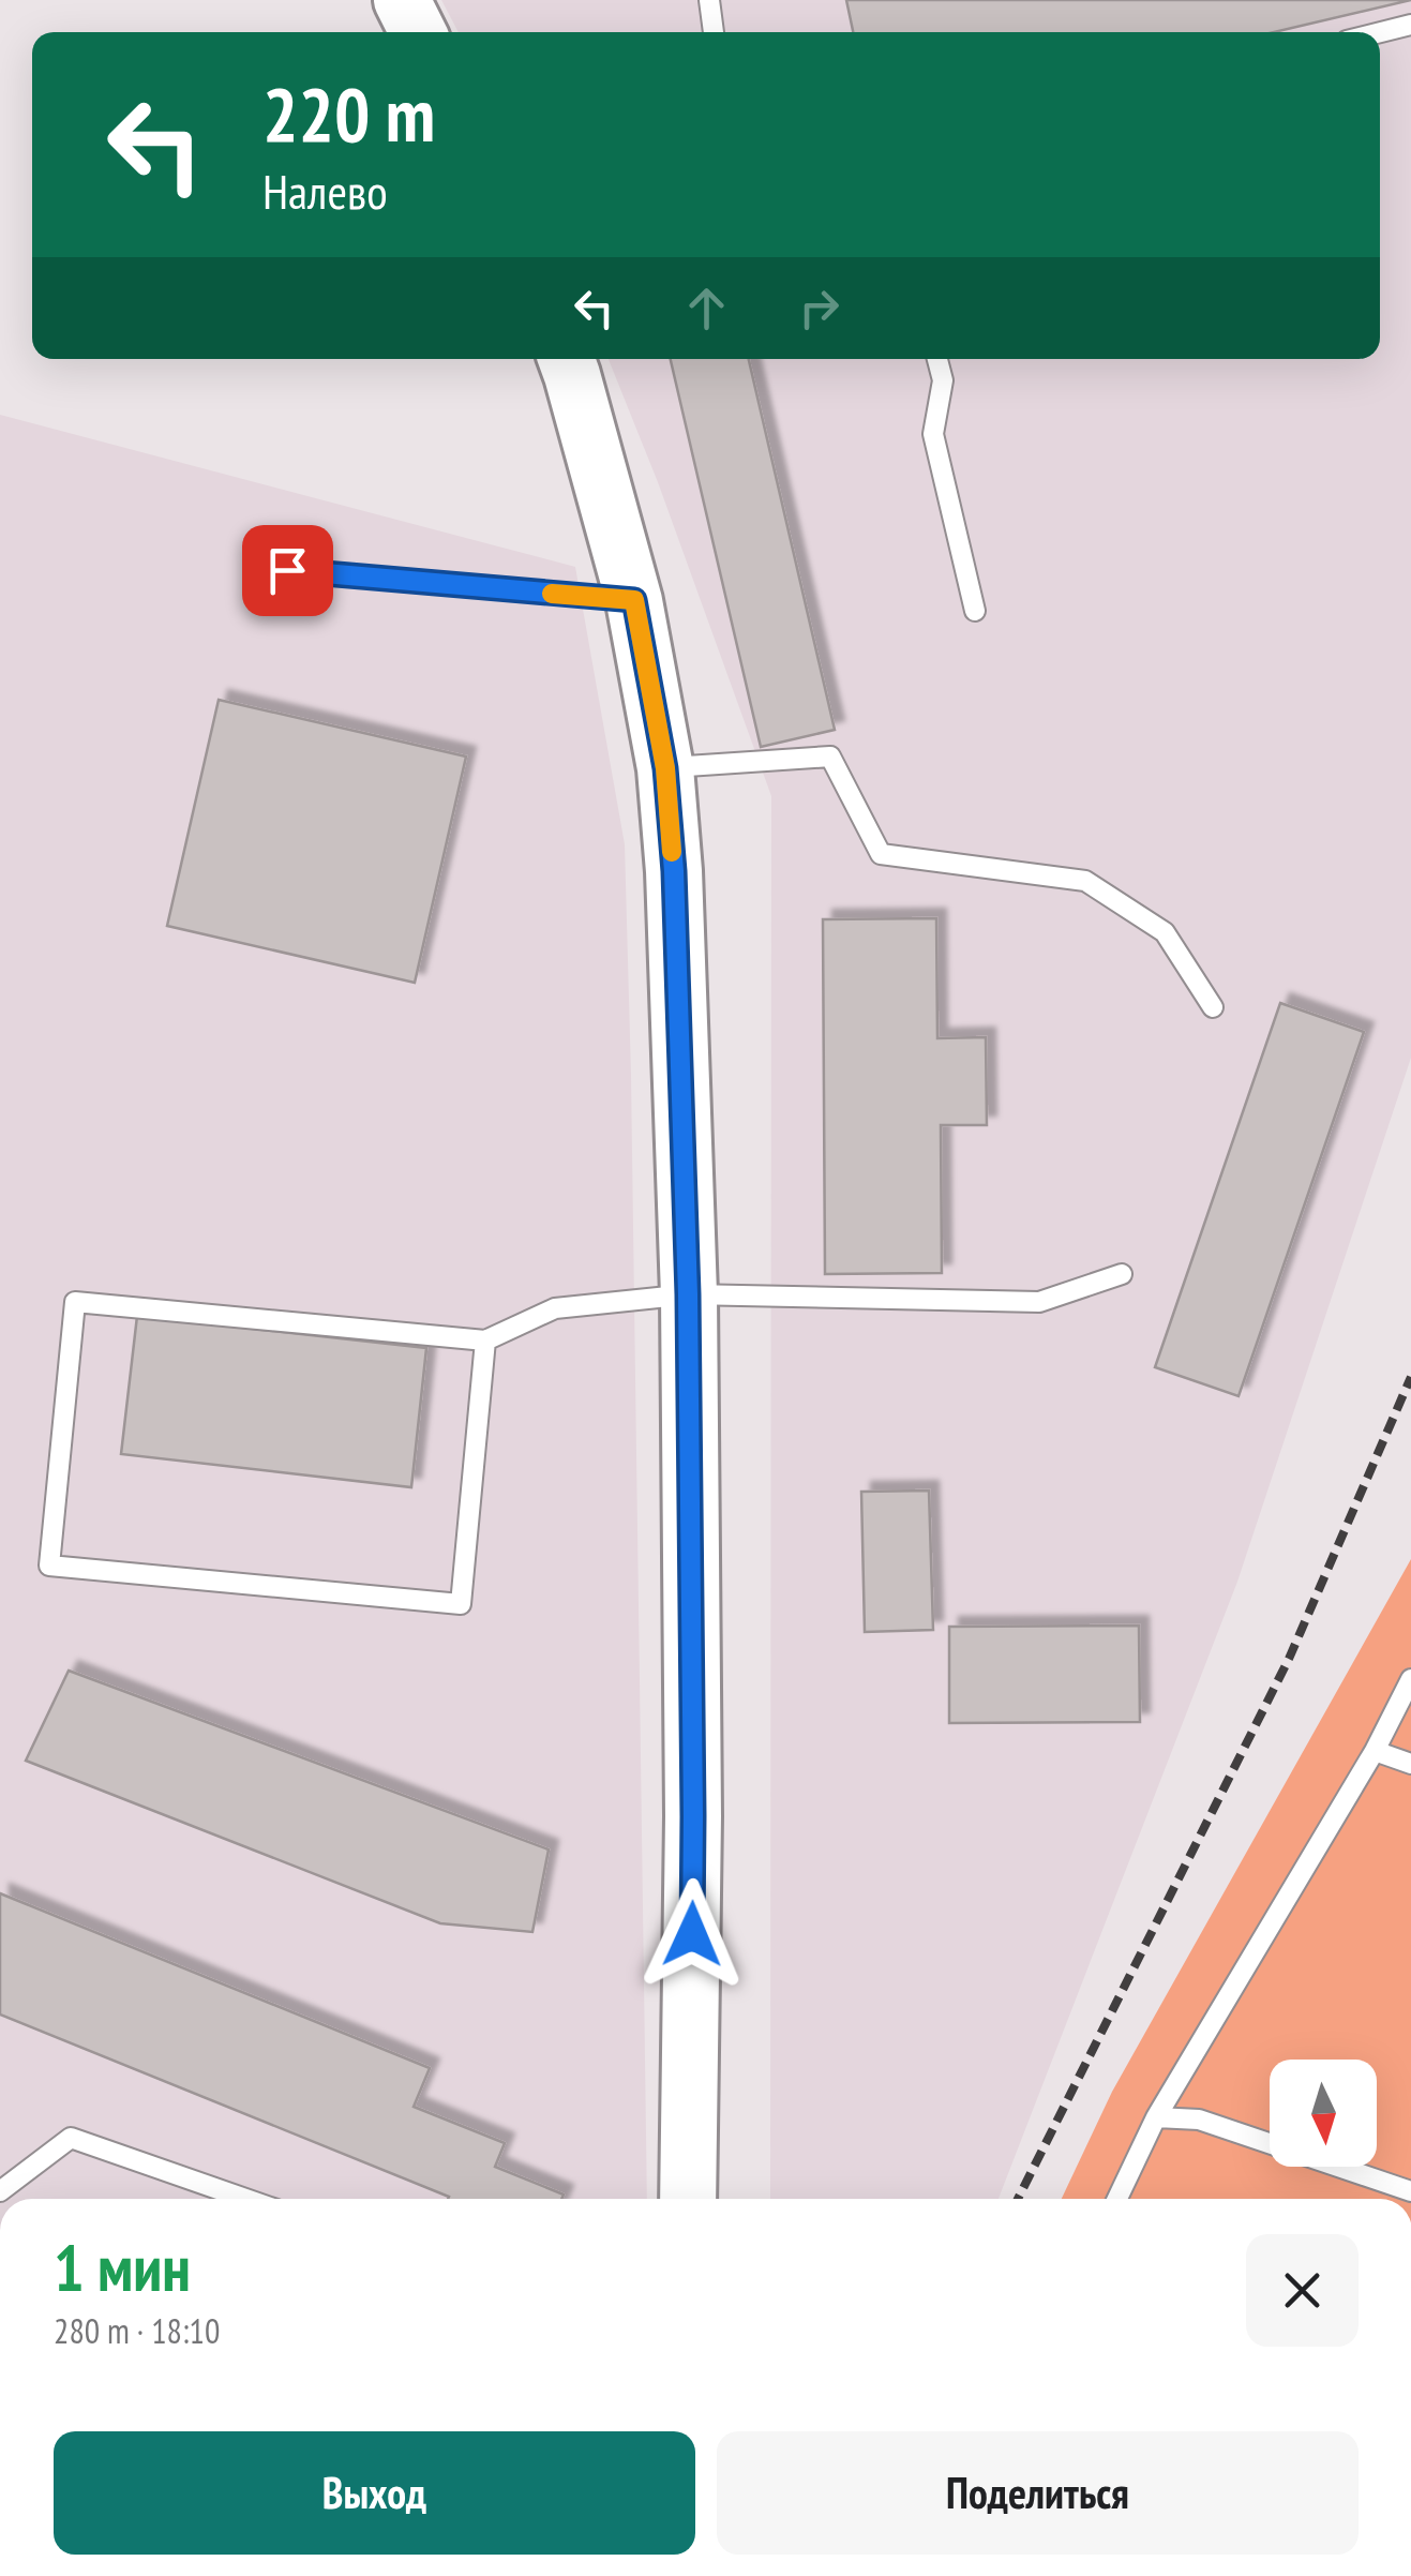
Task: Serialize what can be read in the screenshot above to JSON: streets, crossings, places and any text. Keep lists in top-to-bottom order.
{
  "north": "bottom",
  "page": {
    "turn": ["220 m", "Налево"],
    "heading": ["1 мин", "280 m · 18:10"],
    "buttons": ["Выход", "Поделиться"]
  }
}
